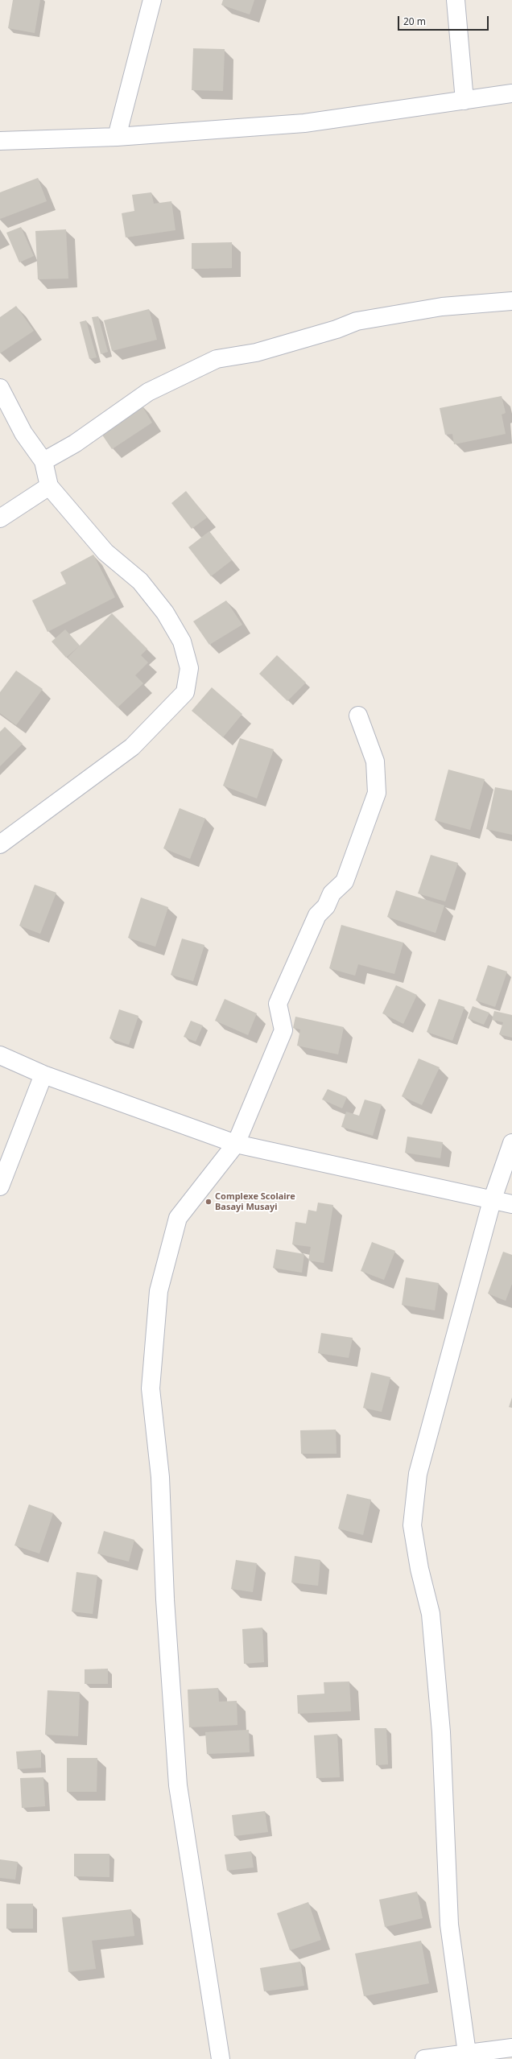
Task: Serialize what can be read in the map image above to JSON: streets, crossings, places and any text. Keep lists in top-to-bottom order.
{
  "places": ["Complexe Scolaire Basayi Musayi"],
  "scale_bar": "20 m"
}
